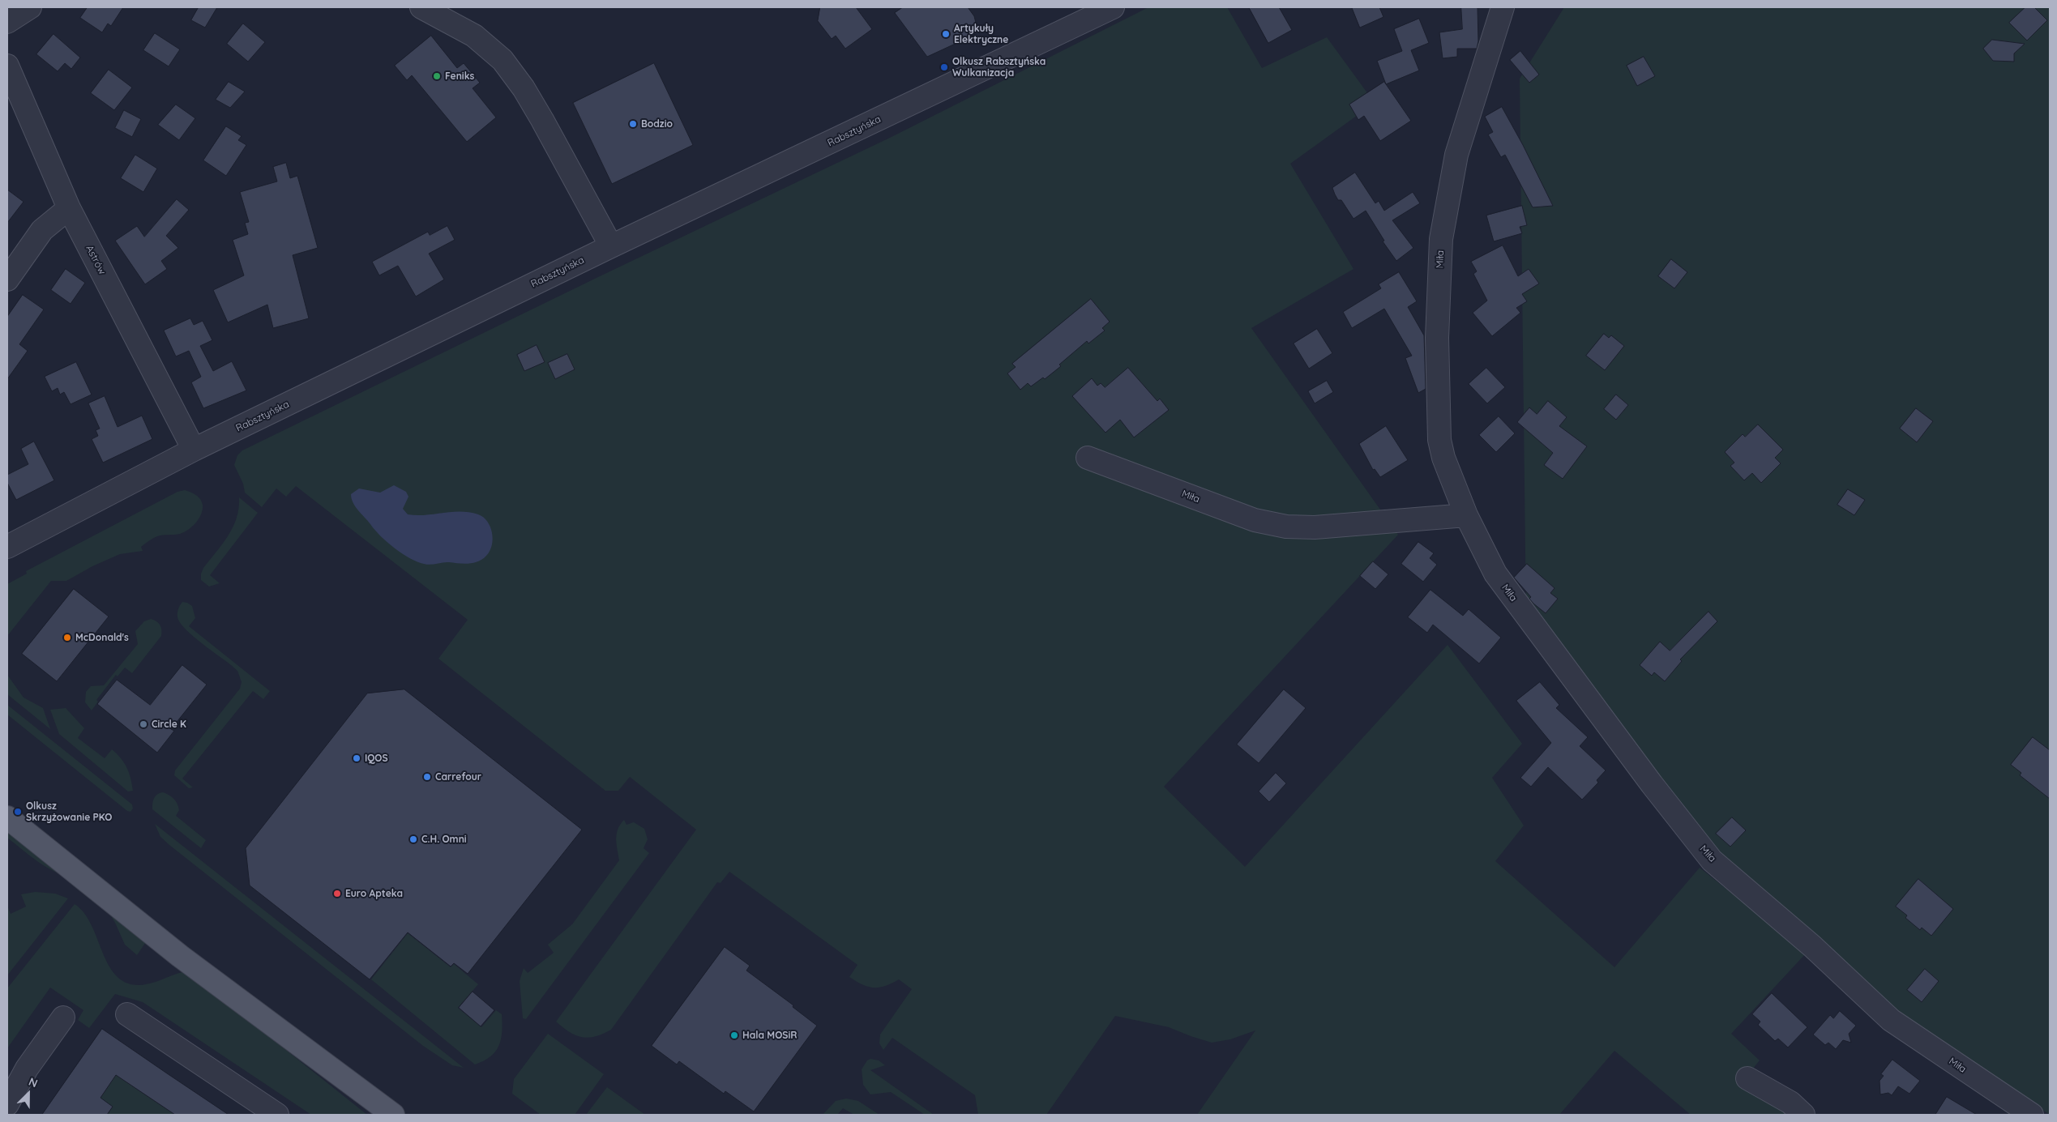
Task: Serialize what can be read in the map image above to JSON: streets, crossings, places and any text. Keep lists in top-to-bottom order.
{
  "streets": {
    "street": ["Rabsztyńska", "Miła", "Astrów"]
  },
  "crossings": [
    ["Rabsztyńska", "Astrów"]
  ],
  "places": [
    "Artykuły Elektryczne",
    "Olkusz Rabsztyńska Wulkanizacja",
    "Feniks",
    "Bodzio",
    "McDonald's",
    "Circle K",
    "IQOS",
    "Carrefour",
    "Olkusz Skrzyżowanie PKO",
    "C.H. Omni",
    "Euro Apteka",
    "Hala MOSiR"
  ],
  "north": "top right"
}
